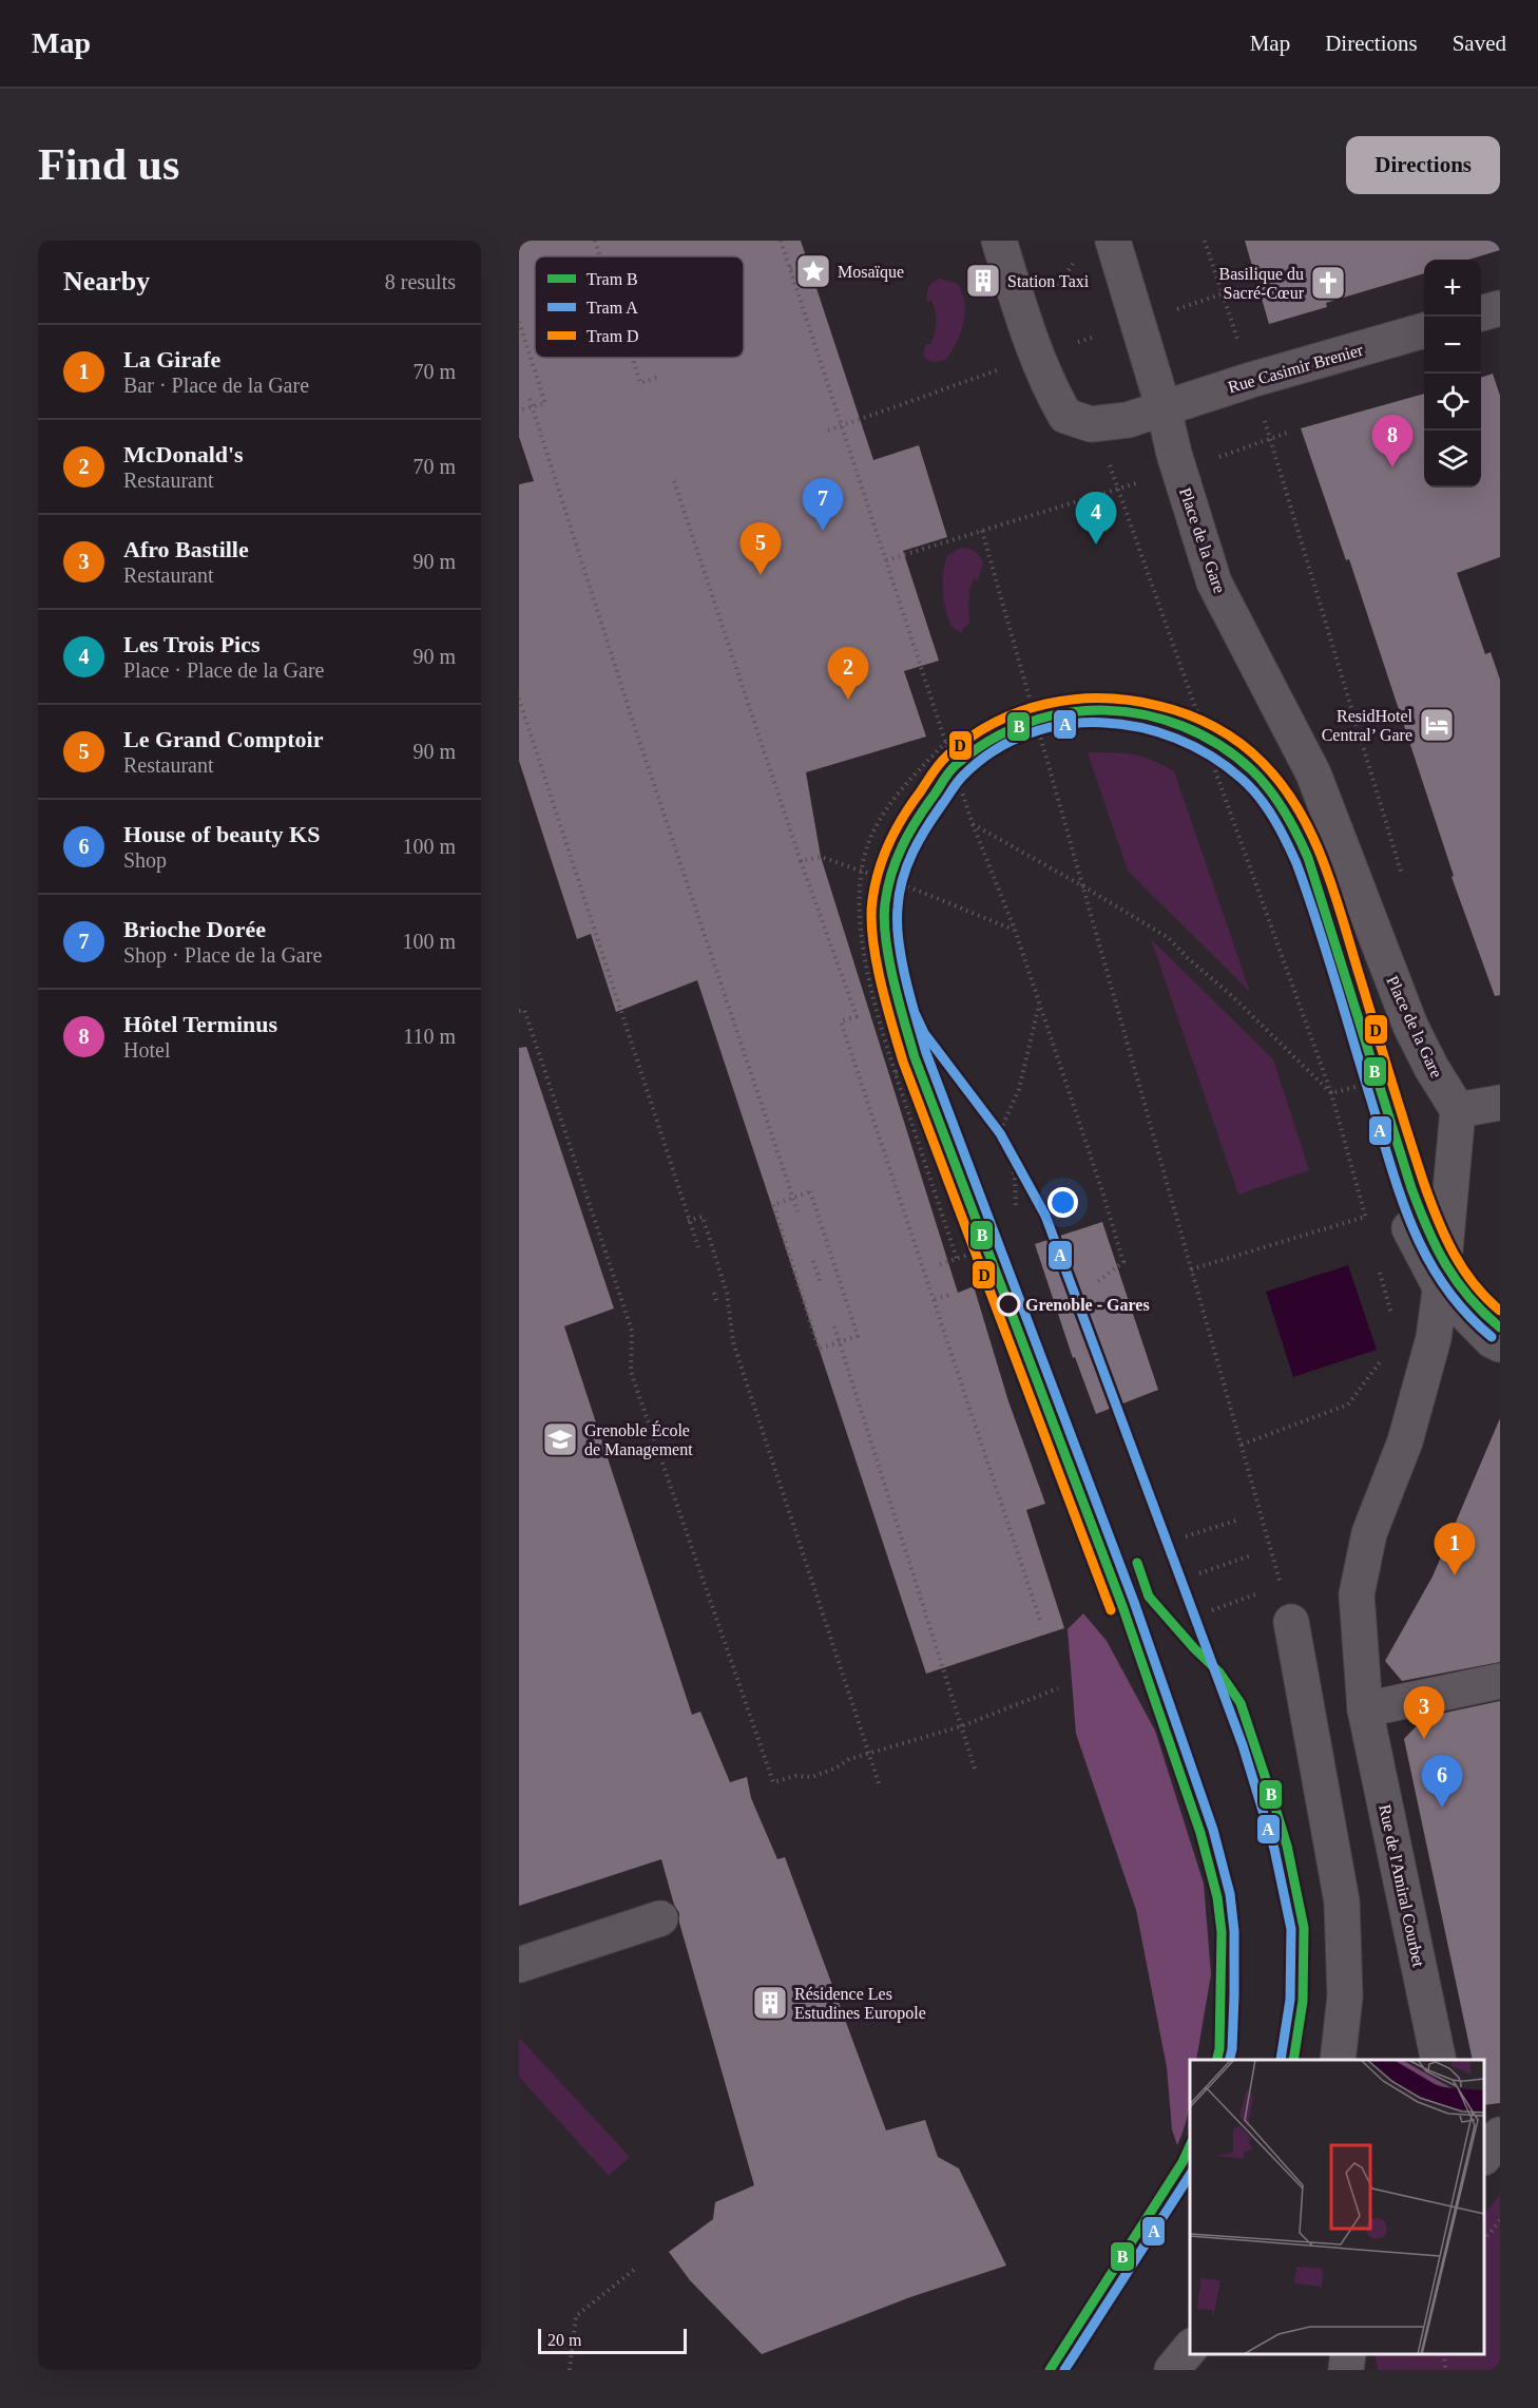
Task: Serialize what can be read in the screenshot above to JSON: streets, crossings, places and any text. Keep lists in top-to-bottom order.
{
  "streets": {
    "street": ["Rue Casimir Brenier", "Place de la Gare", "Rue de l'Amiral Courbet"]
  },
  "crossings": [
    ["Rue Casimir Brenier", "Place de la Gare"]
  ],
  "places": {
    "place": ["Mosaïque"],
    "building": ["Station Taxi", "Résidence Les Estudines Europole"],
    "church": ["Basilique du Sacré-Cœur"],
    "hotel": ["ResidHotel Central’ Gare"],
    "other": ["Grenoble - Gares"],
    "school or university": ["Grenoble École de Management"]
  },
  "lines": ["tram line D", "tram line B", "tram line A"],
  "legend": ["Tram B", "Tram A", "Tram D"],
  "scale_bar": "20 m",
  "page": {
    "header": "Map",
    "nav": ["Map", "Directions", "Saved"],
    "buttons": "Directions",
    "title": "Find us",
    "heading": ["Nearby", "8 results"],
    "map_buttons": ["+", "−"],
    "list": [
      {
        "mark": "1",
        "name": "La Girafe",
        "note": "Bar · Place de la Gare",
        "value": "70 m"
      },
      {
        "mark": "2",
        "name": "McDonald's",
        "note": "Restaurant",
        "value": "70 m"
      },
      {
        "mark": "3",
        "name": "Afro Bastille",
        "note": "Restaurant",
        "value": "90 m"
      },
      {
        "mark": "4",
        "name": "Les Trois Pics",
        "note": "Place · Place de la Gare",
        "value": "90 m"
      },
      {
        "mark": "5",
        "name": "Le Grand Comptoir",
        "note": "Restaurant",
        "value": "90 m"
      },
      {
        "mark": "6",
        "name": "House of beauty KS",
        "note": "Shop",
        "value": "100 m"
      },
      {
        "mark": "7",
        "name": "Brioche Dorée",
        "note": "Shop · Place de la Gare",
        "value": "100 m"
      },
      {
        "mark": "8",
        "name": "Hôtel Terminus",
        "note": "Hotel",
        "value": "110 m"
      }
    ],
    "pins": [
      "8",
      "7",
      "4",
      "5",
      "2",
      "1",
      "3",
      "6"
    ],
    "scale": "20 m"
  }
}
